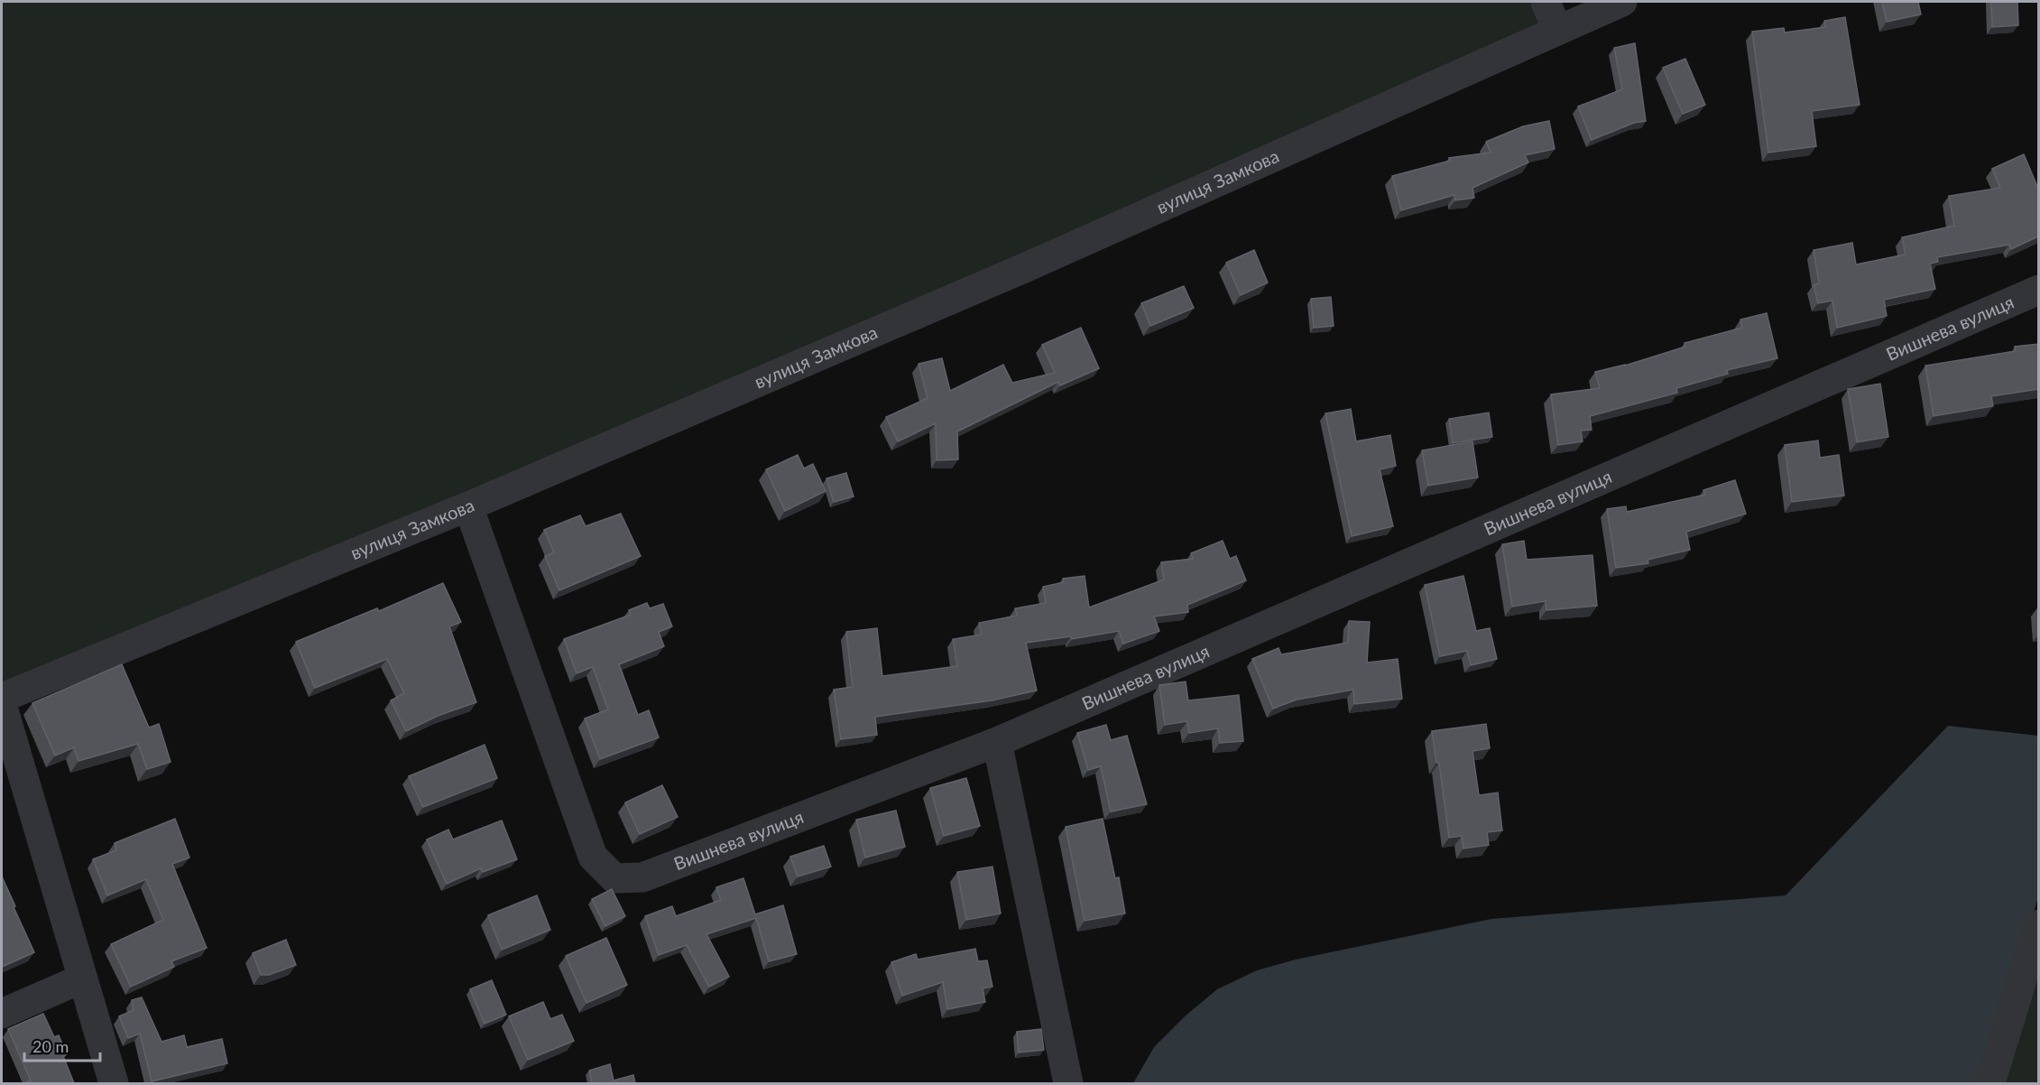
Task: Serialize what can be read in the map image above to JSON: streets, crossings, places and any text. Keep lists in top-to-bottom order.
{
  "streets": {
    "street": ["вулиця Замкова", "Вишнева вулиця"]
  },
  "crossings": [
    ["вулиця Замкова", "Вишнева вулиця"]
  ],
  "scale_bar": "20 m"
}
